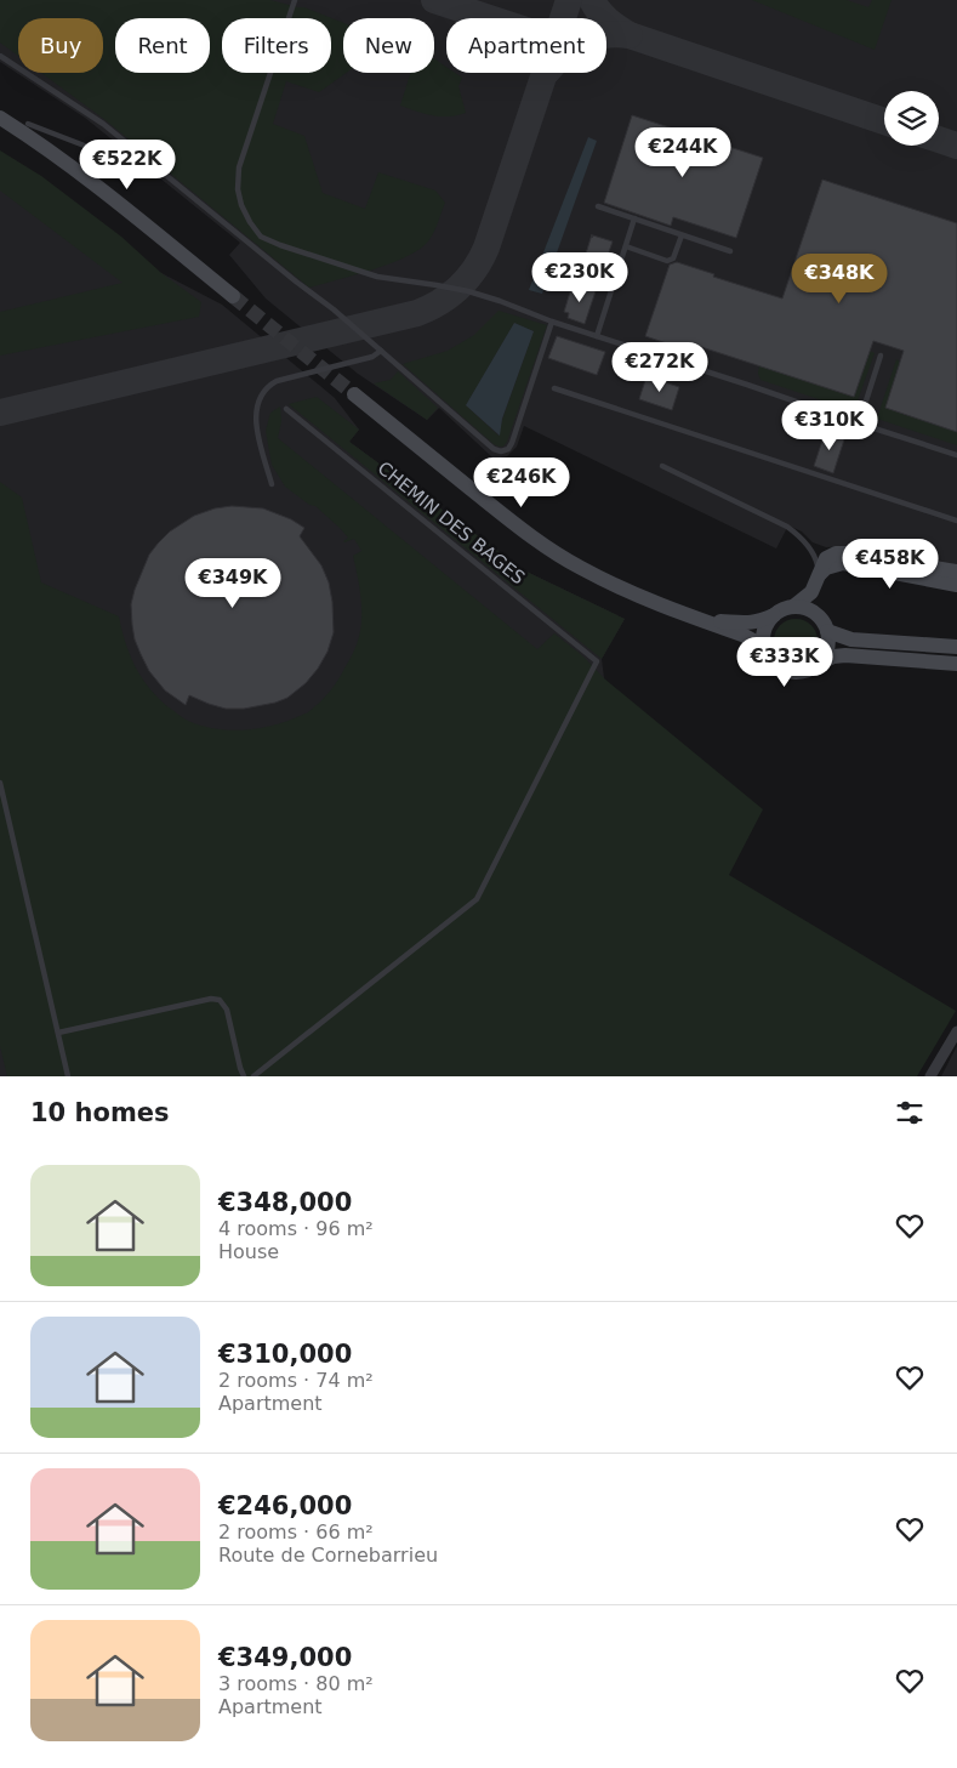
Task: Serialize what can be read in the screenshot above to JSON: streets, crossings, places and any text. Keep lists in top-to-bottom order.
{
  "streets": {
    "lane": ["CHEMIN DES BAGES"]
  },
  "page": {
    "chip": [
      "Buy",
      "Rent",
      "Filters",
      "New",
      "Apartment"
    ],
    "price": [
      "€244K",
      "€522K",
      "€230K",
      "€348K",
      "€272K",
      "€310K",
      "€246K",
      "€458K",
      "€349K",
      "€333K"
    ],
    "heading": "10 homes",
    "list": [
      {
        "name": "€348,000",
        "note": "4 rooms · 96 m² · House"
      },
      {
        "name": "€310,000",
        "note": "2 rooms · 74 m² · Apartment"
      },
      {
        "name": "€246,000",
        "note": "2 rooms · 66 m² · Route de Cornebarrieu"
      },
      {
        "name": "€349,000",
        "note": "3 rooms · 80 m² · Apartment"
      }
    ]
  }
}
